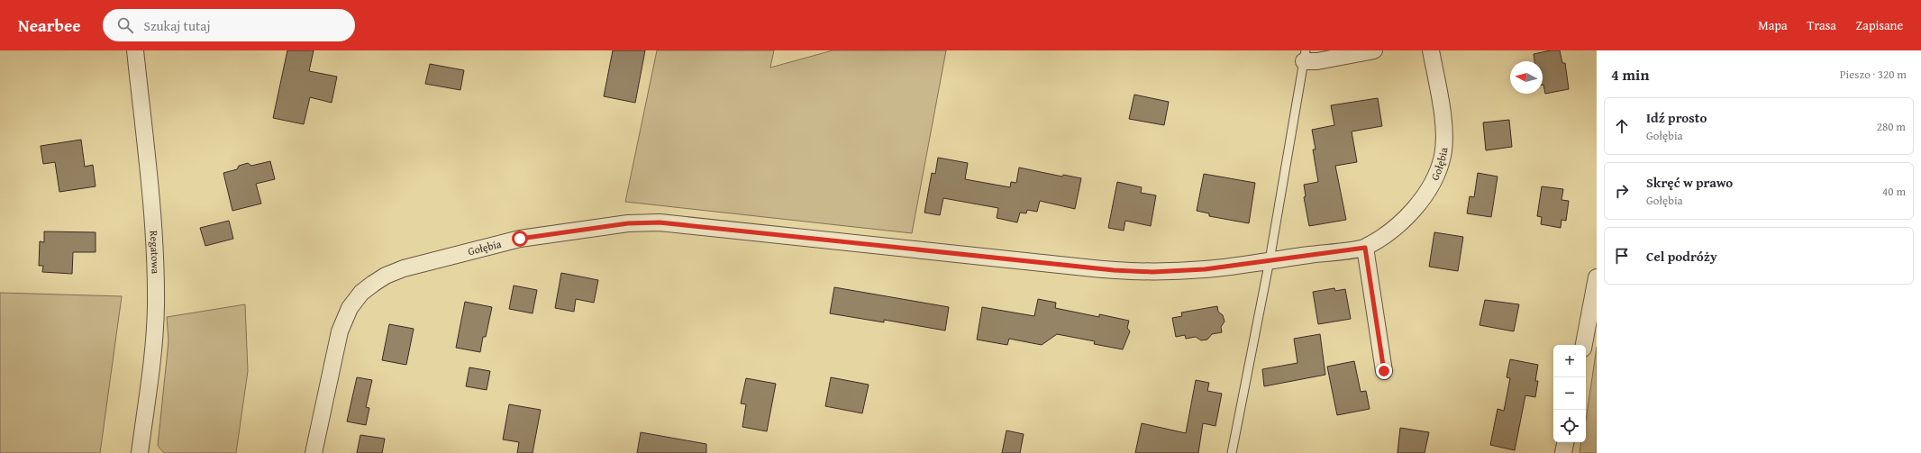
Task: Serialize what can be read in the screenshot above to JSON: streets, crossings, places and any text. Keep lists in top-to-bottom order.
{
  "streets": {
    "street": ["Gołębia", "Regatowa"]
  },
  "north": "left",
  "page": {
    "header": "Nearbee",
    "search": "Szukaj tutaj",
    "nav": ["Mapa", "Trasa", "Zapisane"],
    "heading": ["4 min", "Pieszo · 320 m"],
    "list": [
      ["Idź prosto", "Gołębia", "280 m"],
      ["Skręć w prawo", "Gołębia", "40 m"],
      "Cel podróży"
    ],
    "map_buttons": ["+", "−"]
  }
}
